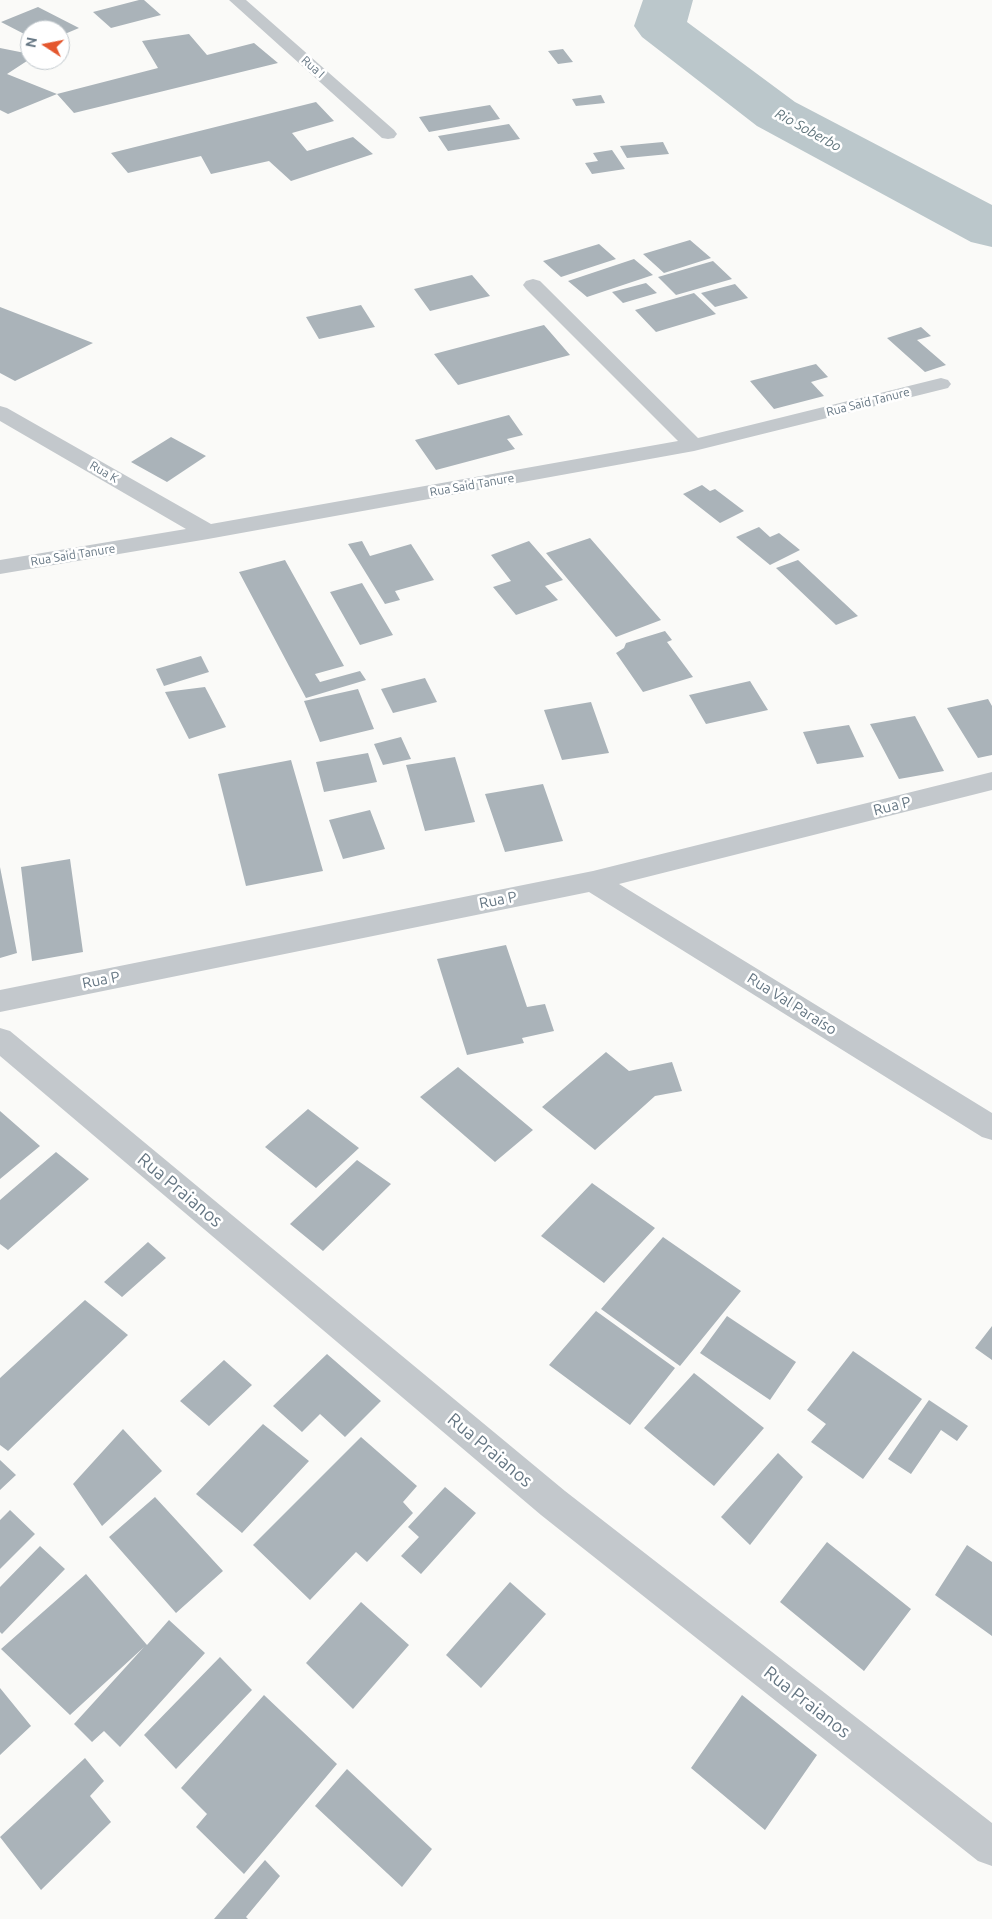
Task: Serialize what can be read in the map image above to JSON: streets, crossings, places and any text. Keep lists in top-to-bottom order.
{
  "streets": {
    "street": [
      "Rua I",
      "Rua Said Tanure",
      "Rua K",
      "Rua P",
      "Rua Val Paraíso",
      "Rua Praianos"
    ]
  },
  "crossings": [
    ["Rua Said Tanure", "Rua K"],
    ["Rua P", "Rua Val Paraíso"]
  ],
  "water": ["Rio Soberbo"],
  "north": "left"
}
